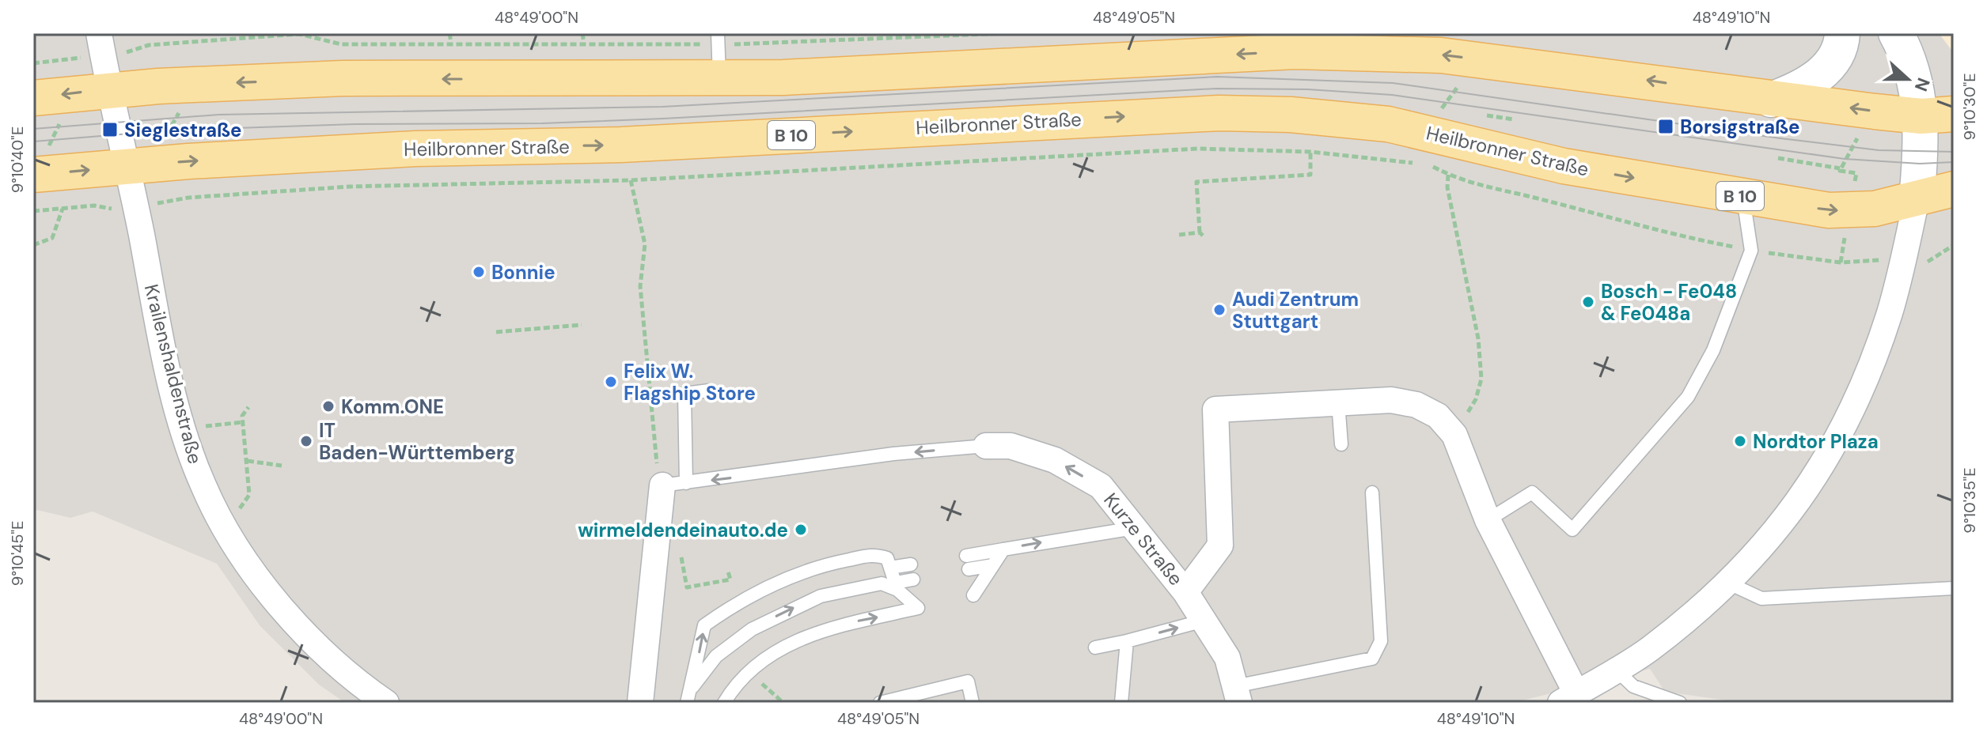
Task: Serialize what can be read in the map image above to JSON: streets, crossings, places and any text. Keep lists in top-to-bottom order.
{
  "streets": {
    "main road": ["Heilbronner Straße", "B 10"],
    "street": ["Krailenshaldenstraße", "Kurze Straße"]
  },
  "crossings": [
    ["Heilbronner Straße", "Krailenshaldenstraße"]
  ],
  "one_way": ["Kurze Straße"],
  "places": {
    "transit": ["Borsigstraße", "Sieglestraße"],
    "other": [
      "Bonnie",
      "Bosch - Fe048 & Fe048a",
      "Audi Zentrum Stuttgart",
      "Felix W. Flagship Store",
      "Komm.ONE",
      "IT Baden-Württemberg",
      "Nordtor Plaza",
      "wirmeldendeinauto.de"
    ]
  },
  "north": "right",
  "coordinates": [
    "48°49'00\"N",
    "48°49'05\"N",
    "48°49'10\"N",
    "9°10'30\"E",
    "9°10'40\"E",
    "9°10'35\"E",
    "9°10'45\"E"
  ]
}
